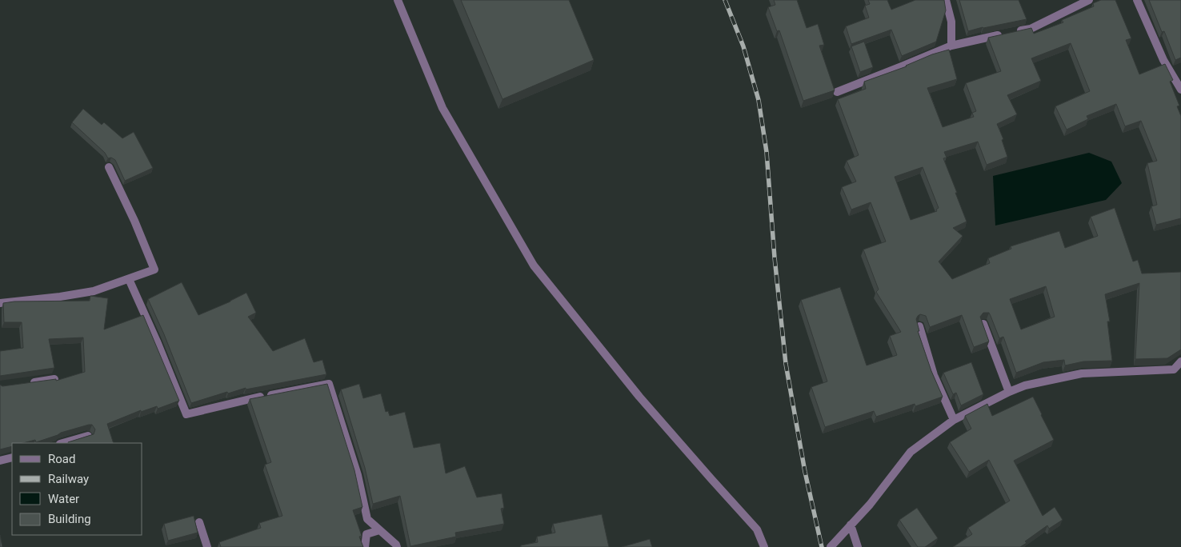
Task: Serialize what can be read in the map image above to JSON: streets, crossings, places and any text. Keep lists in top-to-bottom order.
{
  "legend": [
    "Road",
    "Railway",
    "Water",
    "Building"
  ]
}
